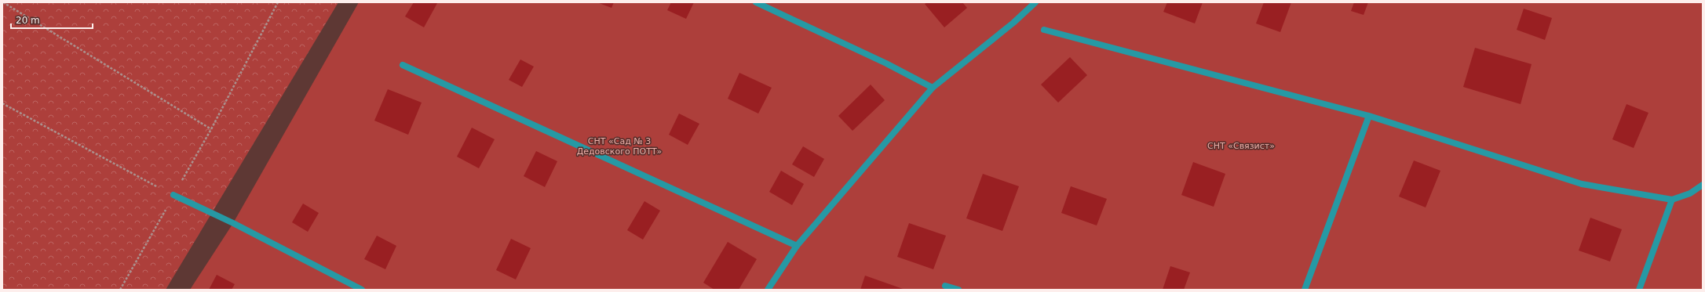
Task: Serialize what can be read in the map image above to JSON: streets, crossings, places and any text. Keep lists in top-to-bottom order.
{
  "parks": ["СНТ «Сад № 3 Дедовского ПОТТ»", "СНТ «Связист»"],
  "scale_bar": "20 m"
}
